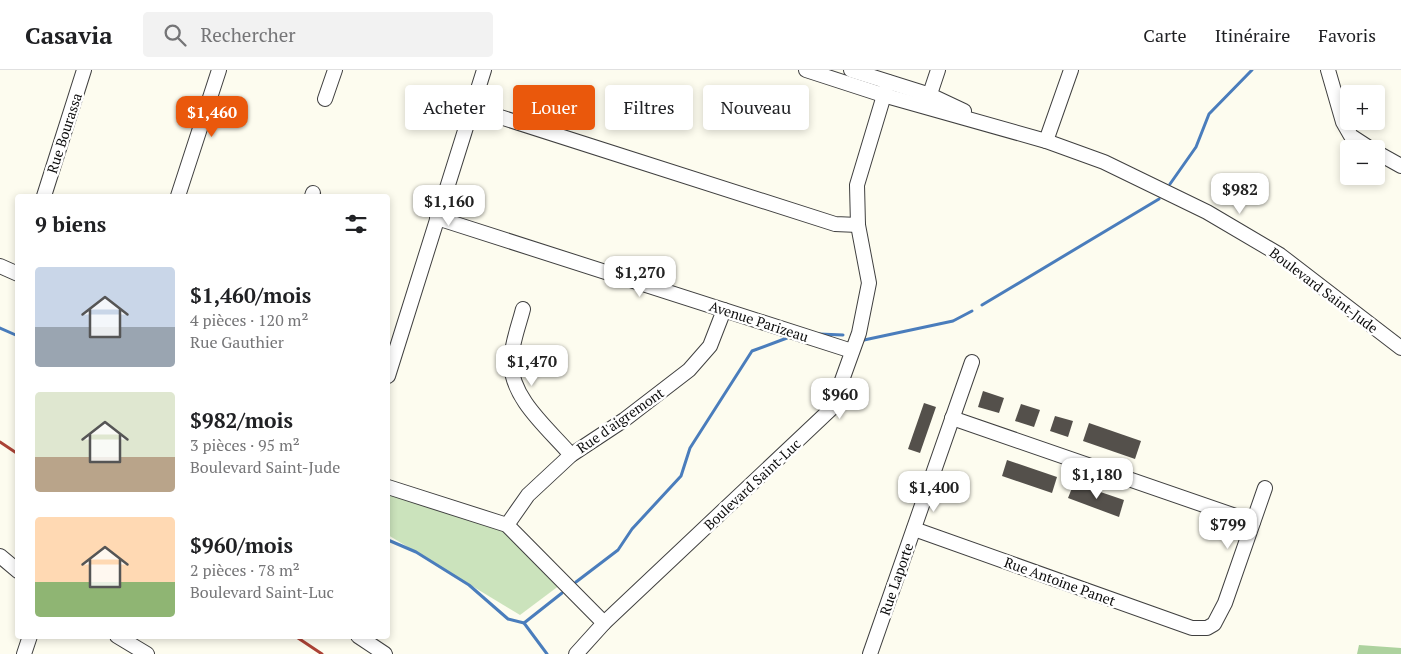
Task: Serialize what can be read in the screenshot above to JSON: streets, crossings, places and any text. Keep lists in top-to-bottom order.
{
  "streets": {
    "street": [
      "Rue Bourassa",
      "Boulevard Saint-Jude",
      "Avenue Parizeau",
      "Rue d'aigremont",
      "Boulevard Saint-Luc",
      "Rue Laporte",
      "Rue Antoine Panet"
    ]
  },
  "crossings": [
    ["Boulevard Saint-Jude", "Boulevard Saint-Luc"],
    ["Avenue Parizeau", "Rue d'aigremont"],
    ["Avenue Parizeau", "Boulevard Saint-Luc"],
    ["Rue Laporte", "Rue Antoine Panet"]
  ],
  "page": {
    "header": "Casavia",
    "search": "Rechercher",
    "nav": ["Carte", "Itinéraire", "Favoris"],
    "map_buttons": ["+", "−"],
    "chip": [
      "Acheter",
      "Louer",
      "Filtres",
      "Nouveau"
    ],
    "price": [
      "$1,460",
      "$982",
      "$1,160",
      "$1,270",
      "$1,470",
      "$960",
      "$1,180",
      "$1,400",
      "$799"
    ],
    "heading": "9 biens",
    "list": [
      {
        "name": "$1,460/mois",
        "note": "4 pièces · 120 m² · Rue Gauthier"
      },
      {
        "name": "$982/mois",
        "note": "3 pièces · 95 m² · Boulevard Saint-Jude"
      },
      {
        "name": "$960/mois",
        "note": "2 pièces · 78 m² · Boulevard Saint-Luc"
      }
    ]
  }
}
